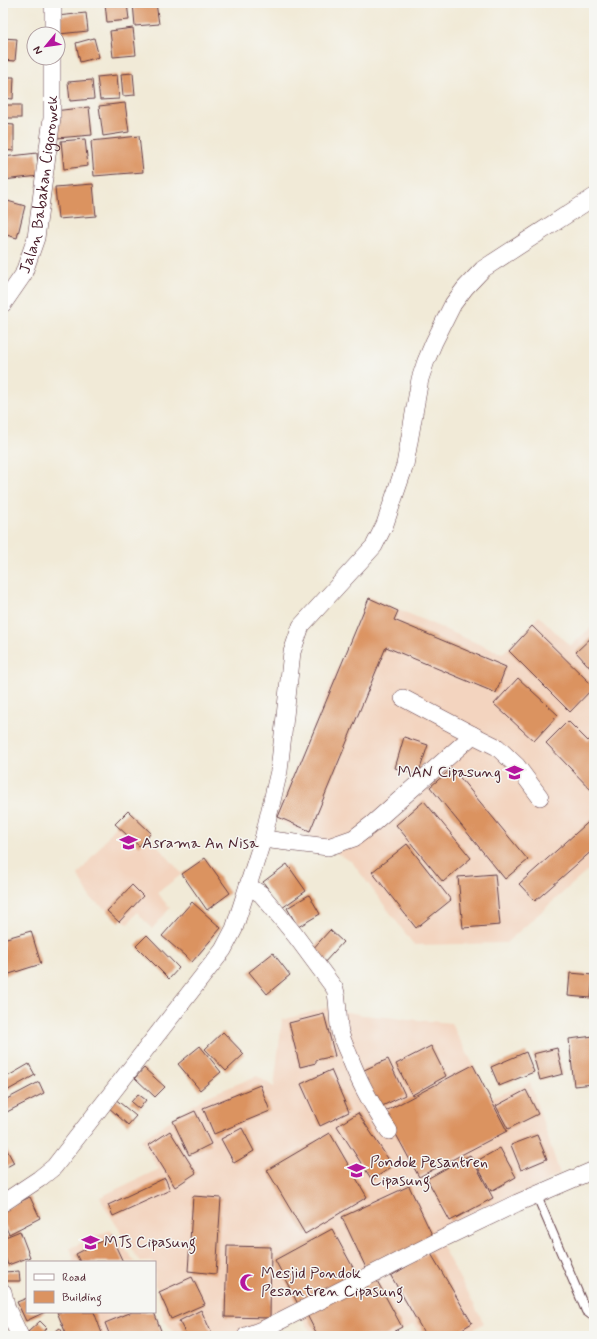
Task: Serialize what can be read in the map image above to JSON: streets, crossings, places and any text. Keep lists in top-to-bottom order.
{
  "streets": {
    "street": ["Jalan Babakan Cigorowek"]
  },
  "places": {
    "school or university": [
      "MAN Cipasung",
      "Asrama An Nisa",
      "Pondok Pesantren Cipasung",
      "MTs Cipasung"
    ],
    "mosque": ["Mesjid Pondok Pesantren Cipasung"]
  },
  "legend": ["Road", "Building"],
  "north": "bottom left"
}
